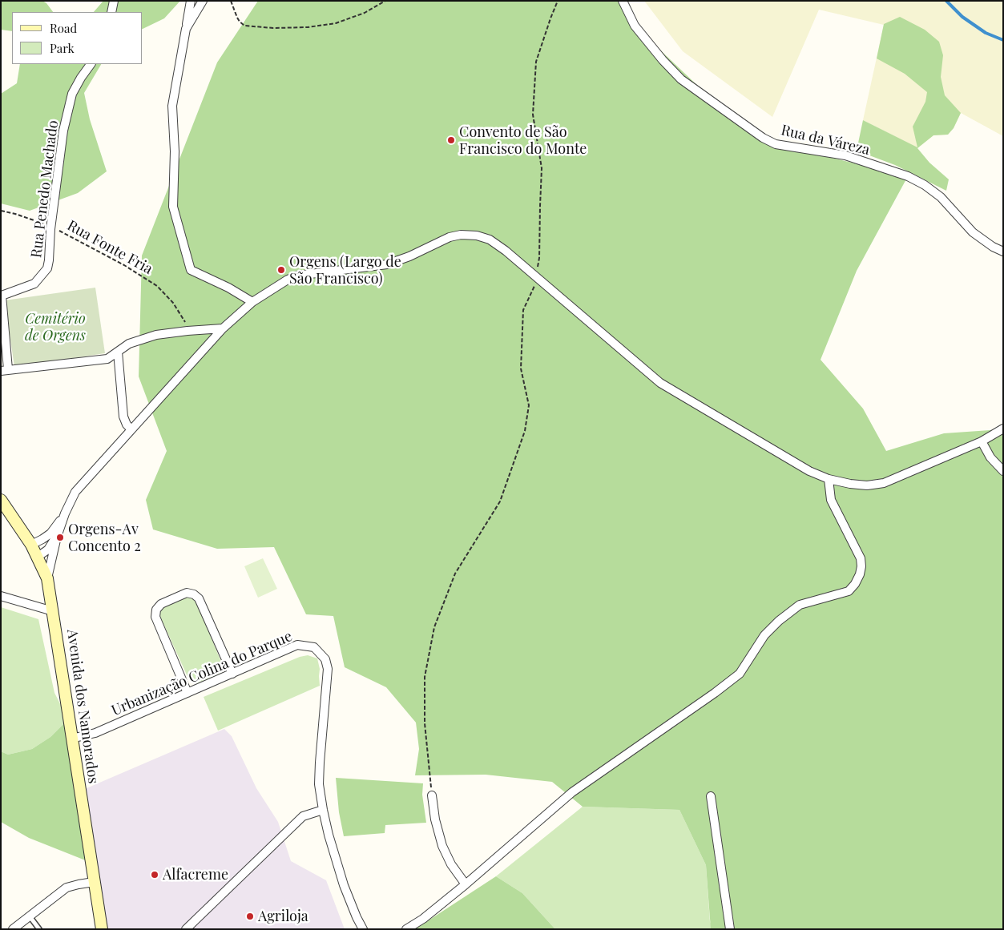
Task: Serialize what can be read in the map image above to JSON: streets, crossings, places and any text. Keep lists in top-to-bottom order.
{
  "streets": {
    "street": [
      "Rua da Váreza",
      "Rua Penedo Machado",
      "Urbanização Colina do Parque",
      "Avenida dos Namorados"
    ],
    "path": ["Rua Fonte Fria"]
  },
  "crossings": [
    ["Rua Penedo Machado", "Rua Fonte Fria"],
    ["Urbanização Colina do Parque", "Avenida dos Namorados"]
  ],
  "parks": ["Cemitério de Orgens"],
  "places": [
    "Convento de São Francisco do Monte",
    "Orgens (Largo de São Francisco)",
    "Orgens-Av Concento 2",
    "Alfacreme",
    "Agriloja"
  ],
  "legend": ["Road", "Park"]
}
